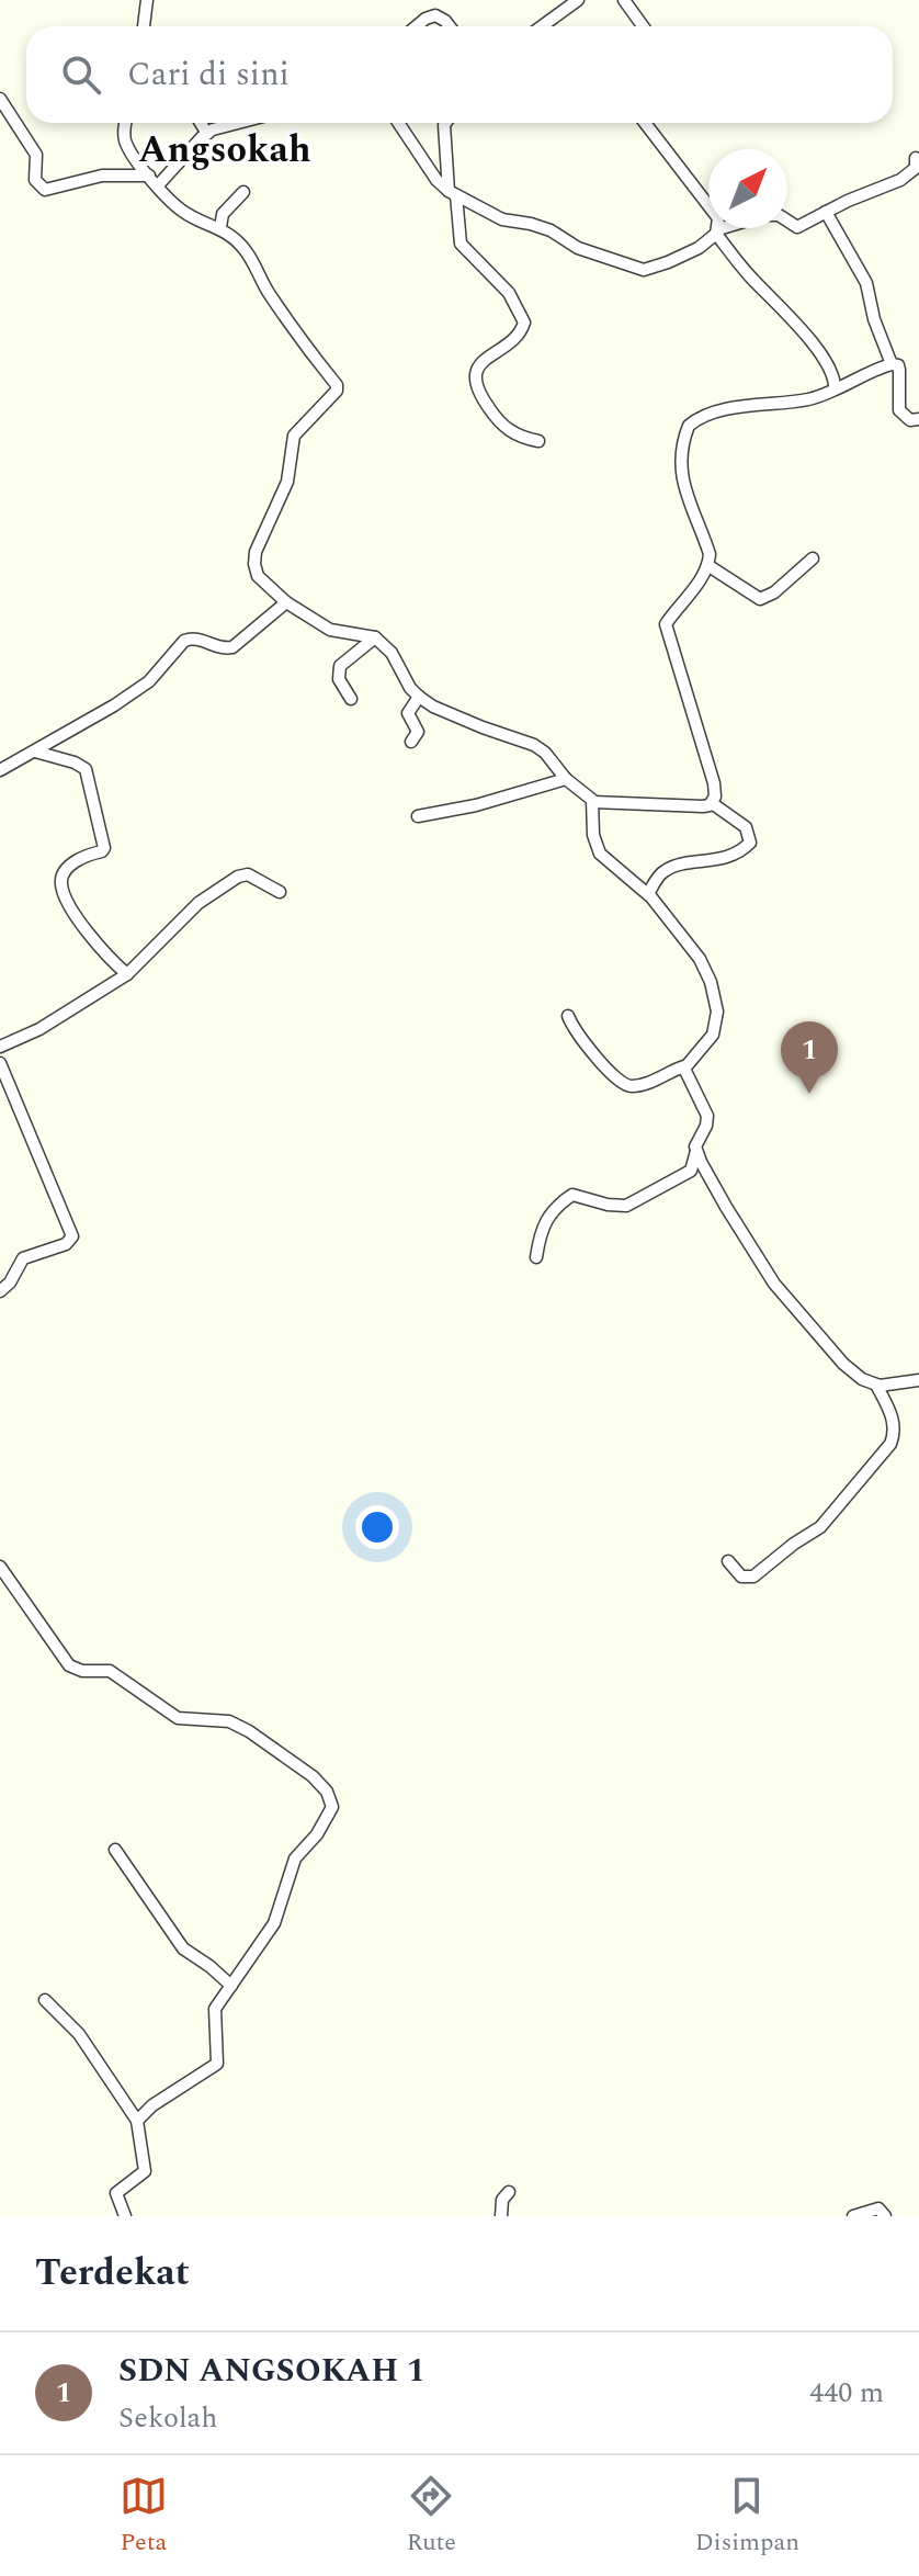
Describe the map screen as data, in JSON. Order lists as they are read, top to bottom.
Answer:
{
  "districts": ["Angsokah"],
  "north": "top right",
  "page": {
    "search": "Cari di sini",
    "pins": "1",
    "heading": "Terdekat",
    "list": [
      {
        "mark": "1",
        "name": "SDN ANGSOKAH 1",
        "note": "Sekolah",
        "value": "440 m"
      }
    ],
    "nav": ["Peta", "Rute", "Disimpan"]
  }
}
